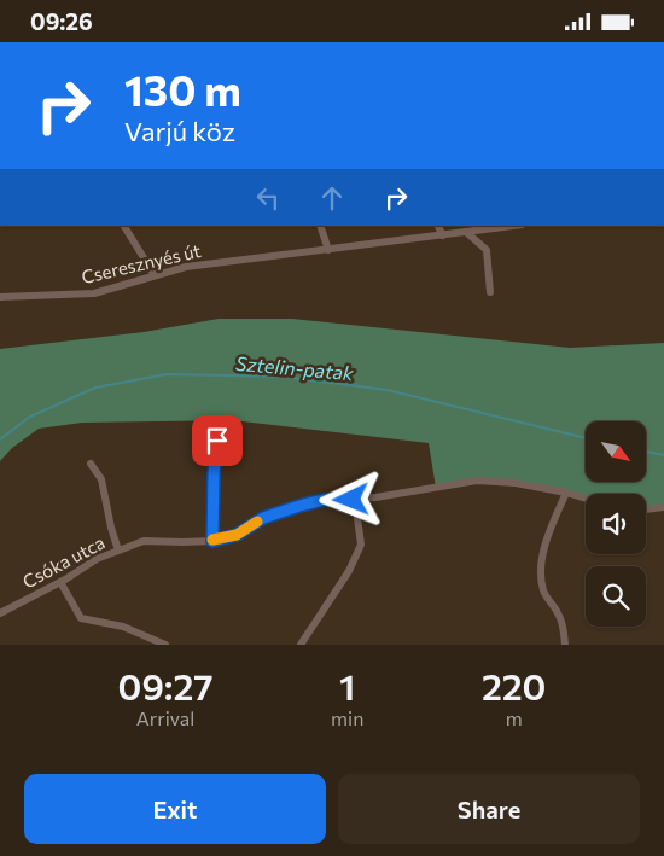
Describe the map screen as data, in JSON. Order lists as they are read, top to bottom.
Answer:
{
  "streets": {
    "street": ["Cseresznyés út", "Csóka utca"]
  },
  "water": ["Sztelin-patak"],
  "north": "bottom right",
  "page": {
    "status": "09:26",
    "turn": ["130 m", "Varjú köz"],
    "eta": [
      "09:27",
      "Arrival",
      "1",
      "min",
      "220",
      "m"
    ],
    "buttons": ["Exit", "Share"]
  }
}
